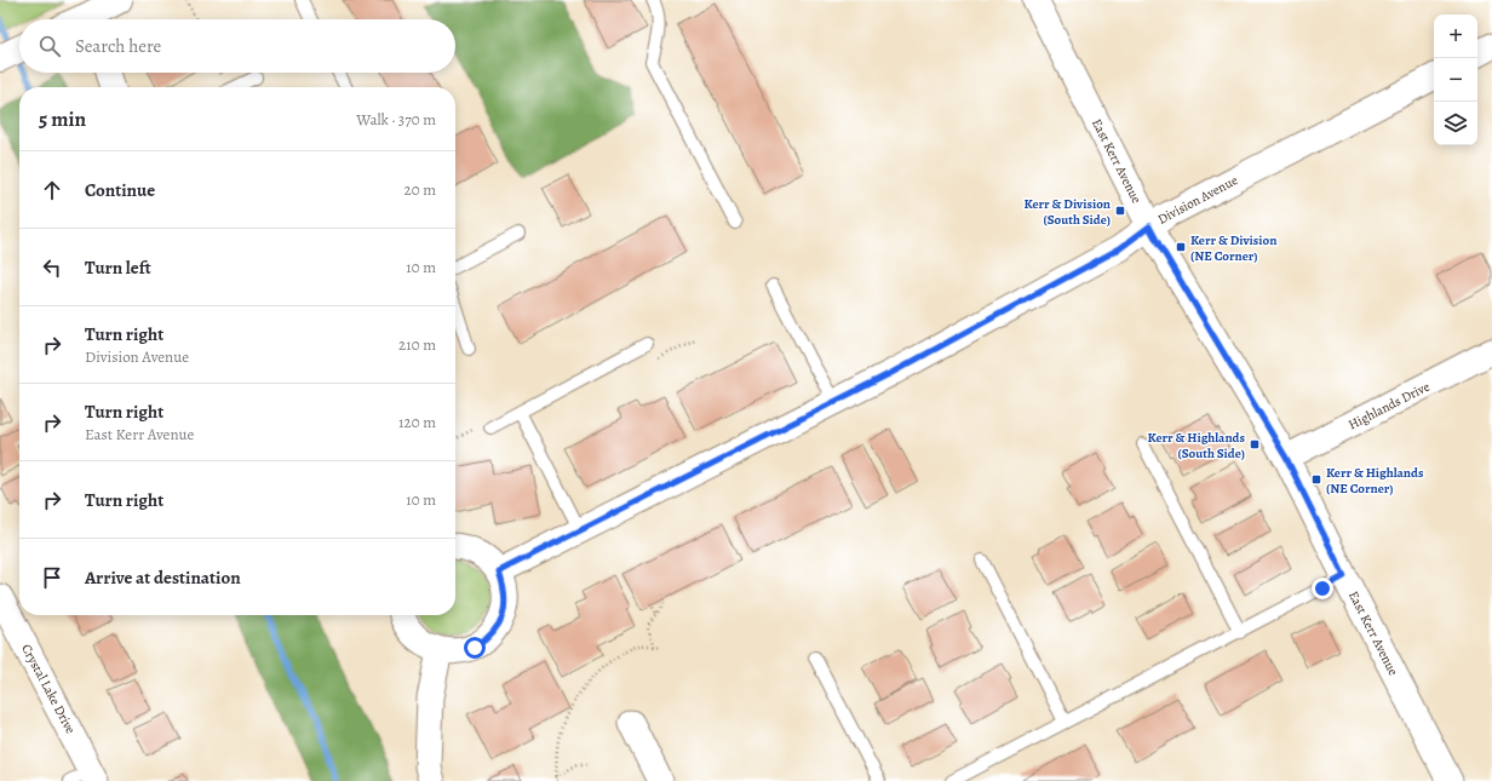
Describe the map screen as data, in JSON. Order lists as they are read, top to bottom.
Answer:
{
  "streets": {
    "street": [
      "East Kerr Avenue",
      "Division Avenue",
      "Highlands Drive",
      "Crystal Lake Drive"
    ]
  },
  "crossings": [
    ["East Kerr Avenue", "Division Avenue"],
    ["East Kerr Avenue", "Highlands Drive"]
  ],
  "places": {
    "transit": [
      "Kerr & Division (South Side)",
      "Kerr & Division (NE Corner)",
      "Kerr & Highlands (South Side)",
      "Kerr & Highlands (NE Corner)"
    ]
  },
  "page": {
    "map_buttons": ["+", "−"],
    "search": "Search here",
    "heading": ["5 min", "Walk · 370 m"],
    "list": [
      ["Continue", "20 m"],
      ["Turn left", "10 m"],
      ["Turn right", "Division Avenue", "210 m"],
      ["Turn right", "East Kerr Avenue", "120 m"],
      ["Turn right", "10 m"],
      "Arrive at destination"
    ]
  }
}
